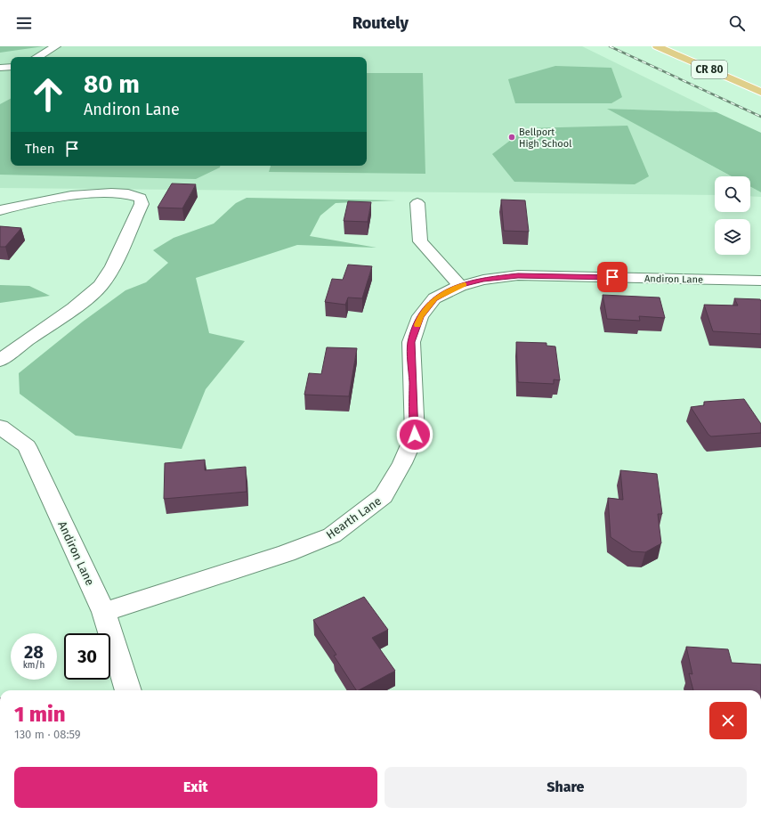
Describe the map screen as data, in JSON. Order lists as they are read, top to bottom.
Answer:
{
  "streets": {
    "main road": ["CR 80"],
    "street": ["Andiron Lane", "Hearth Lane"]
  },
  "crossings": [
    ["Andiron Lane", "Hearth Lane"]
  ],
  "places": ["Bellport High School"],
  "page": {
    "header": "Routely",
    "turn": ["80 m", "Andiron Lane"],
    "then": "Then",
    "speed": "28 km/h",
    "limit": "30",
    "heading": ["1 min", "130 m · 08:59"],
    "buttons": ["Exit", "Share"]
  }
}
